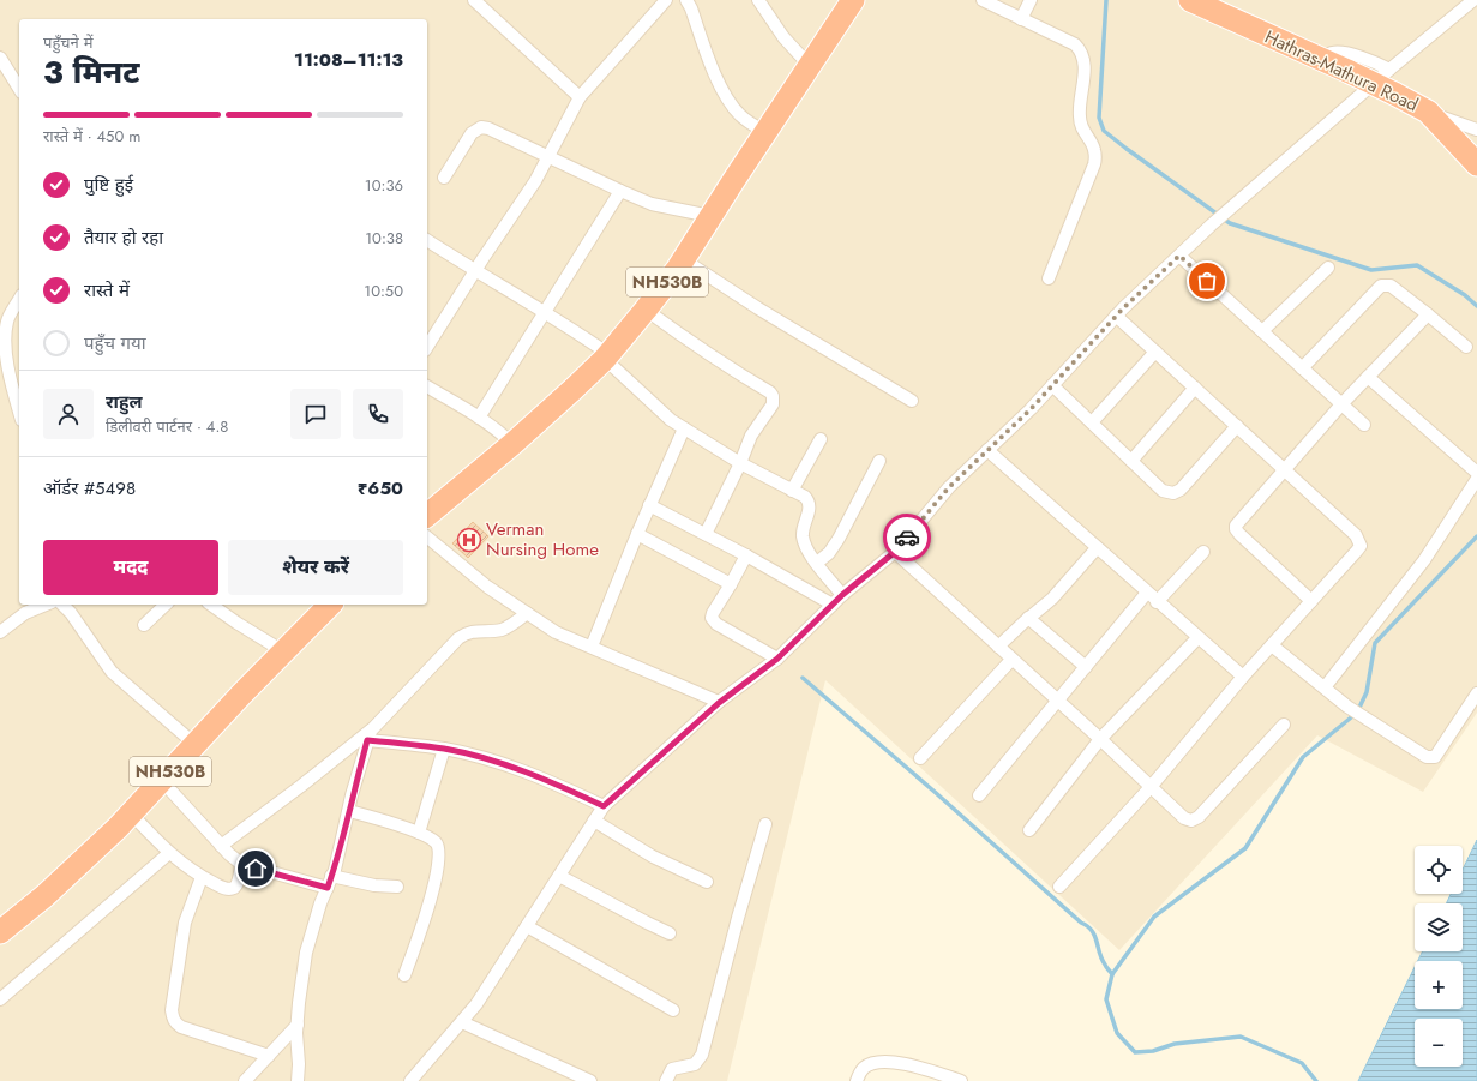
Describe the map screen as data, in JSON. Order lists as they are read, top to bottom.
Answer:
{
  "streets": {
    "highway": ["Hathras-Mathura Road", "NH530B"]
  },
  "places": {
    "hospital": ["Verman Nursing Home"]
  },
  "page": {
    "heading": ["3 मिनट", "पहुँचने में", "11:08–11:13"],
    "panel": [
      "राहुल",
      "डिलीवरी पार्टनर · 4.8",
      "ऑर्डर #5498",
      "₹650"
    ],
    "bar": "रास्ते में · 450 m",
    "list": [
      ["पुष्टि हुई", "10:36"],
      ["तैयार हो रहा", "10:38"],
      ["रास्ते में", "10:50"],
      "पहुँच गया"
    ],
    "buttons": ["मदद", "शेयर करें"],
    "map_buttons": ["+", "−"]
  }
}
